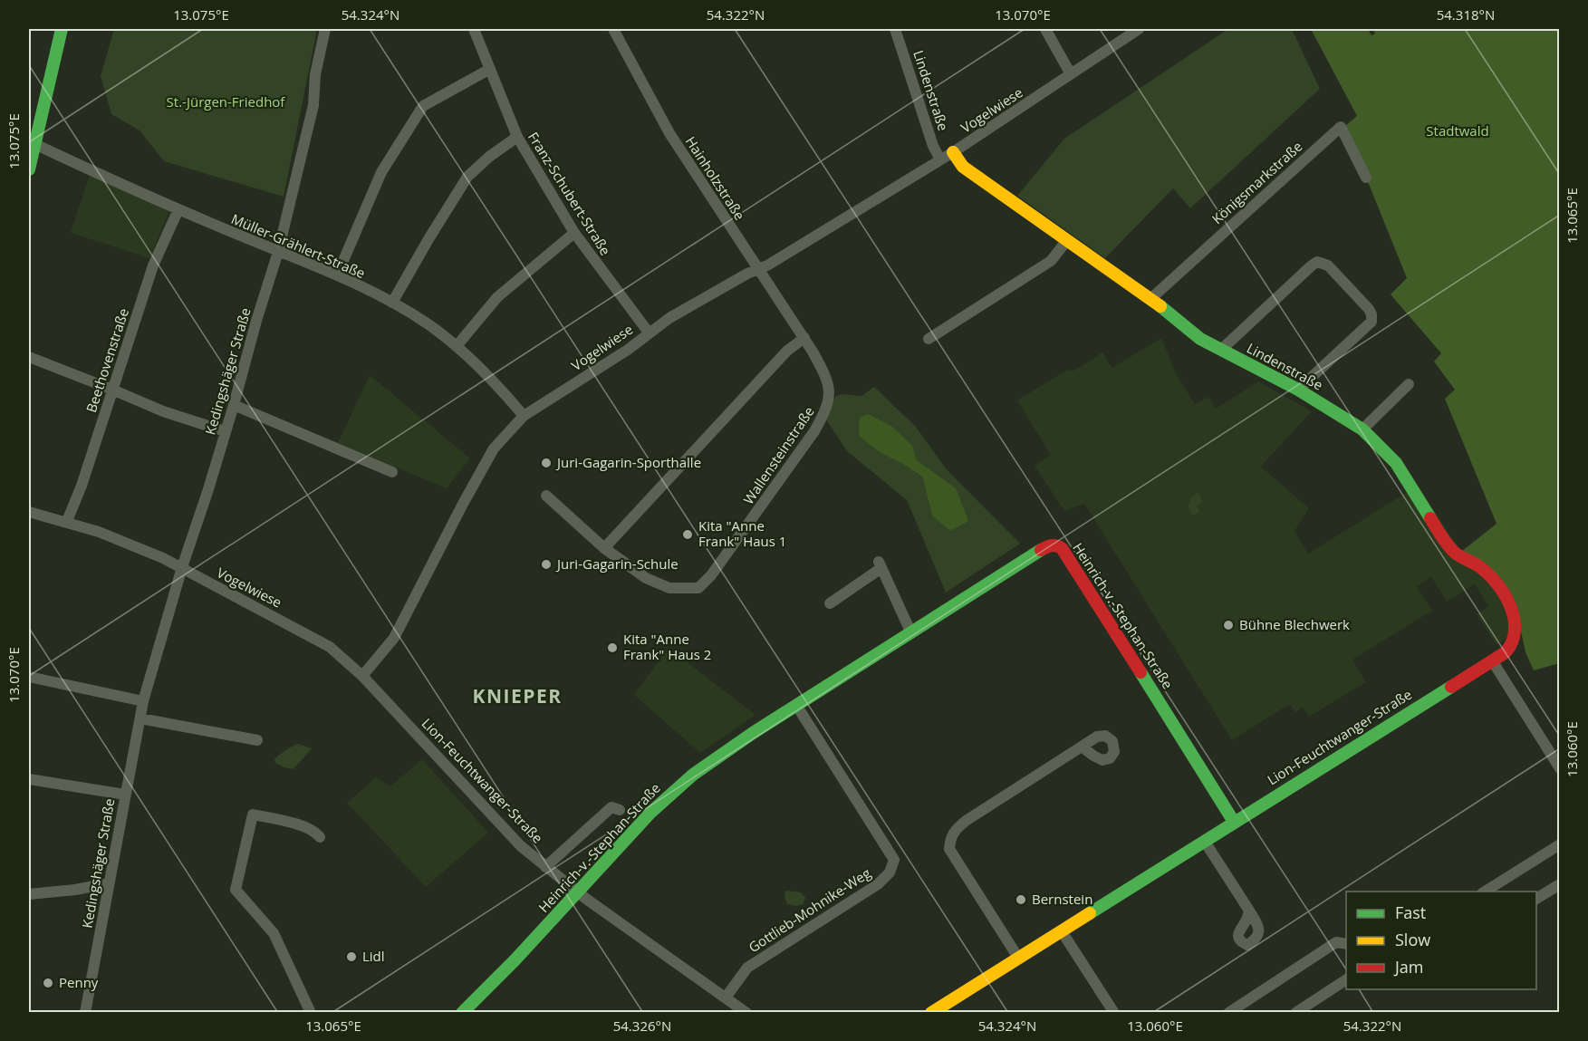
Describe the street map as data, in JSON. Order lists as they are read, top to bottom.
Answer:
{
  "streets": {
    "street": [
      "Lindenstraße",
      "Vogelwiese",
      "Hainholzstraße",
      "Königsmarkstraße",
      "Franz-Schubert-Straße",
      "Müller-Grählert-Straße",
      "Beethovenstraße",
      "Kedingshäger Straße",
      "Wallensteinstraße",
      "Heinrich-v.-Stephan-Straße",
      "Lion-Feuchtwanger-Straße",
      "Gottlieb-Mohnike-Weg"
    ]
  },
  "crossings": [
    ["Lindenstraße", "Vogelwiese"],
    ["Lindenstraße", "Königsmarkstraße"],
    ["Lindenstraße", "Lion-Feuchtwanger-Straße"],
    ["Vogelwiese", "Hainholzstraße"],
    ["Vogelwiese", "Franz-Schubert-Straße"],
    ["Vogelwiese", "Müller-Grählert-Straße"],
    ["Vogelwiese", "Beethovenstraße"],
    ["Vogelwiese", "Kedingshäger Straße"],
    ["Vogelwiese", "Lion-Feuchtwanger-Straße"],
    ["Hainholzstraße", "Wallensteinstraße"],
    ["Müller-Grählert-Straße", "Beethovenstraße"],
    ["Müller-Grählert-Straße", "Kedingshäger Straße"],
    ["Heinrich-v.-Stephan-Straße", "Lion-Feuchtwanger-Straße"],
    ["Heinrich-v.-Stephan-Straße", "Gottlieb-Mohnike-Weg"],
    ["Lion-Feuchtwanger-Straße", "Gottlieb-Mohnike-Weg"]
  ],
  "districts": ["KNIEPER"],
  "parks": ["St.-Jürgen-Friedhof", "Stadtwald"],
  "places": [
    "Juri-Gagarin-Sporthalle",
    "Kita \"Anne Frank\" Haus 1",
    "Juri-Gagarin-Schule",
    "Bühne Blechwerk",
    "Kita \"Anne Frank\" Haus 2",
    "Bernstein",
    "Lidl",
    "Penny"
  ],
  "legend": ["Fast", "Slow", "Jam"],
  "coordinates": [
    "13.075°E",
    "54.324°N",
    "54.322°N",
    "13.070°E",
    "54.318°N",
    "13.065°E",
    "13.060°E",
    "54.326°N"
  ]
}
